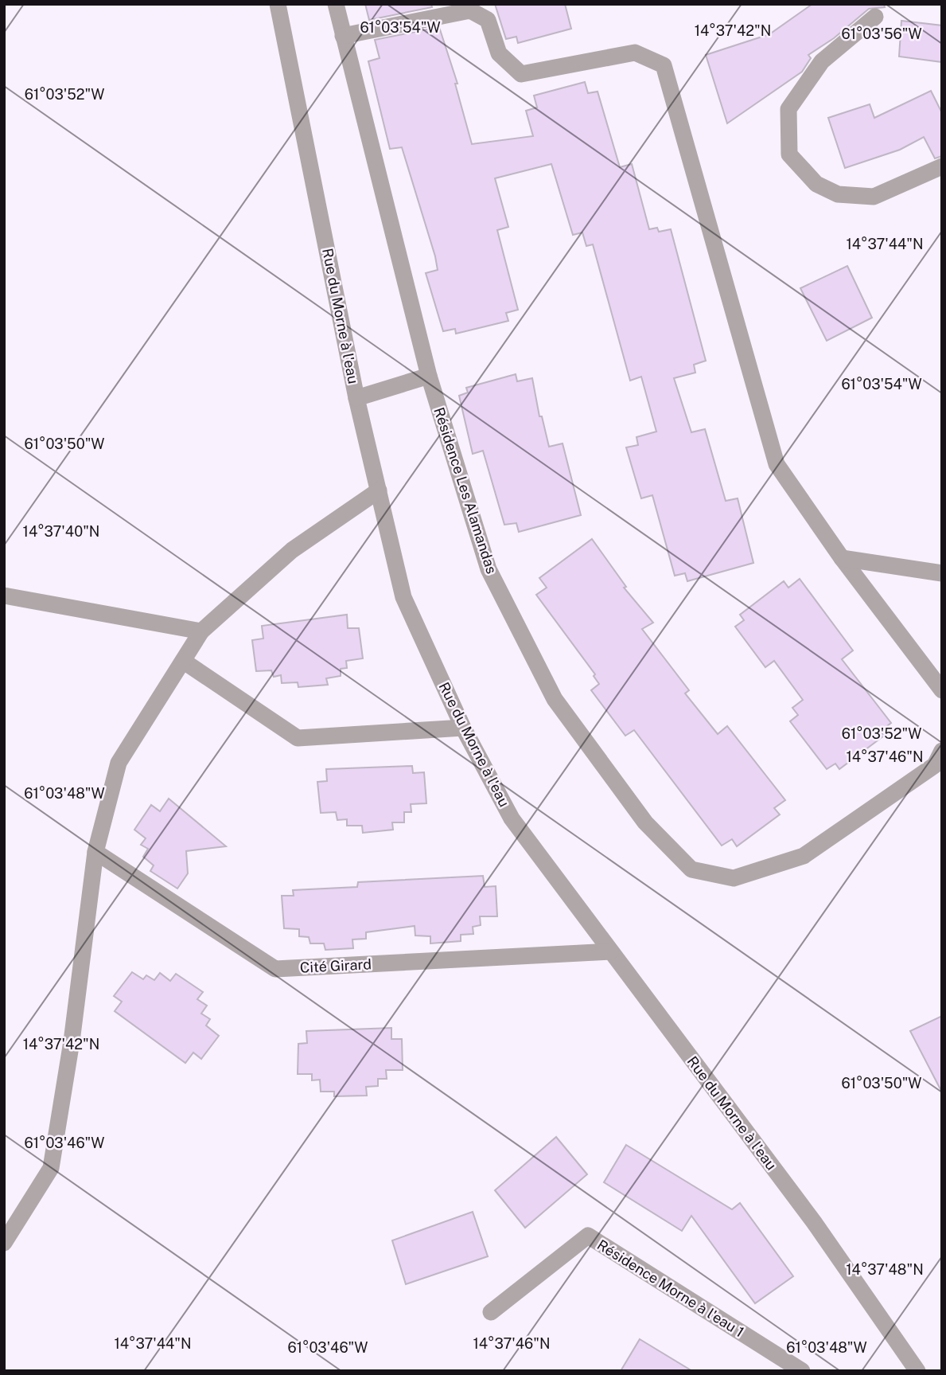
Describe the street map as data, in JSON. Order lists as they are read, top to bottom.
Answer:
{
  "streets": {
    "street": [
      "Rue du Morne à l'eau",
      "Résidence Les Alamandas",
      "Cité Girard",
      "Résidence Morne à l'eau 1"
    ]
  },
  "crossings": [
    ["Rue du Morne à l'eau", "Cité Girard"]
  ],
  "coordinates": [
    "61°03'54\"W",
    "14°37'42\"N",
    "61°03'56\"W",
    "61°03'52\"W",
    "14°37'44\"N",
    "61°03'50\"W",
    "14°37'40\"N",
    "14°37'46\"N",
    "61°03'48\"W",
    "61°03'46\"W",
    "14°37'48\"N"
  ]
}
